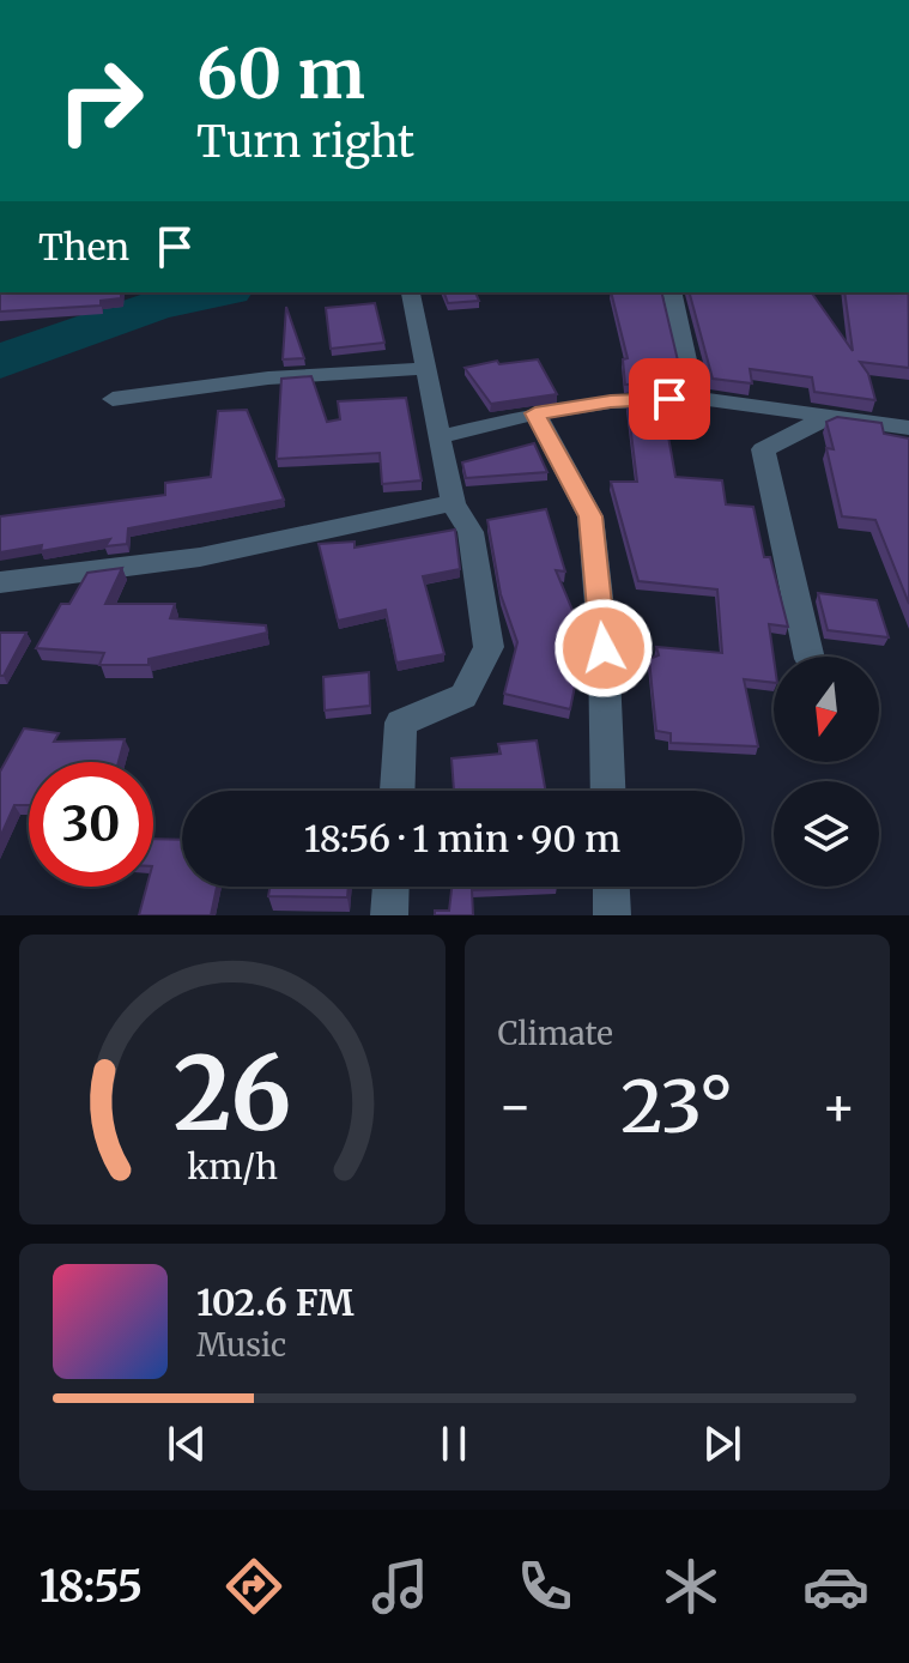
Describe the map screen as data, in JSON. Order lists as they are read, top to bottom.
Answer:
{
  "north": "bottom",
  "page": {
    "turn": ["60 m", "Turn right"],
    "then": "Then",
    "limit": "30",
    "trip": "18:56 · 1 min · 90 m",
    "tile": "Climate",
    "heat": ["−", "23°", "+"],
    "song": ["102.6 FM", "Music"],
    "tabs": "18:55",
    "gauge": ["26", "km/h"]
  }
}
